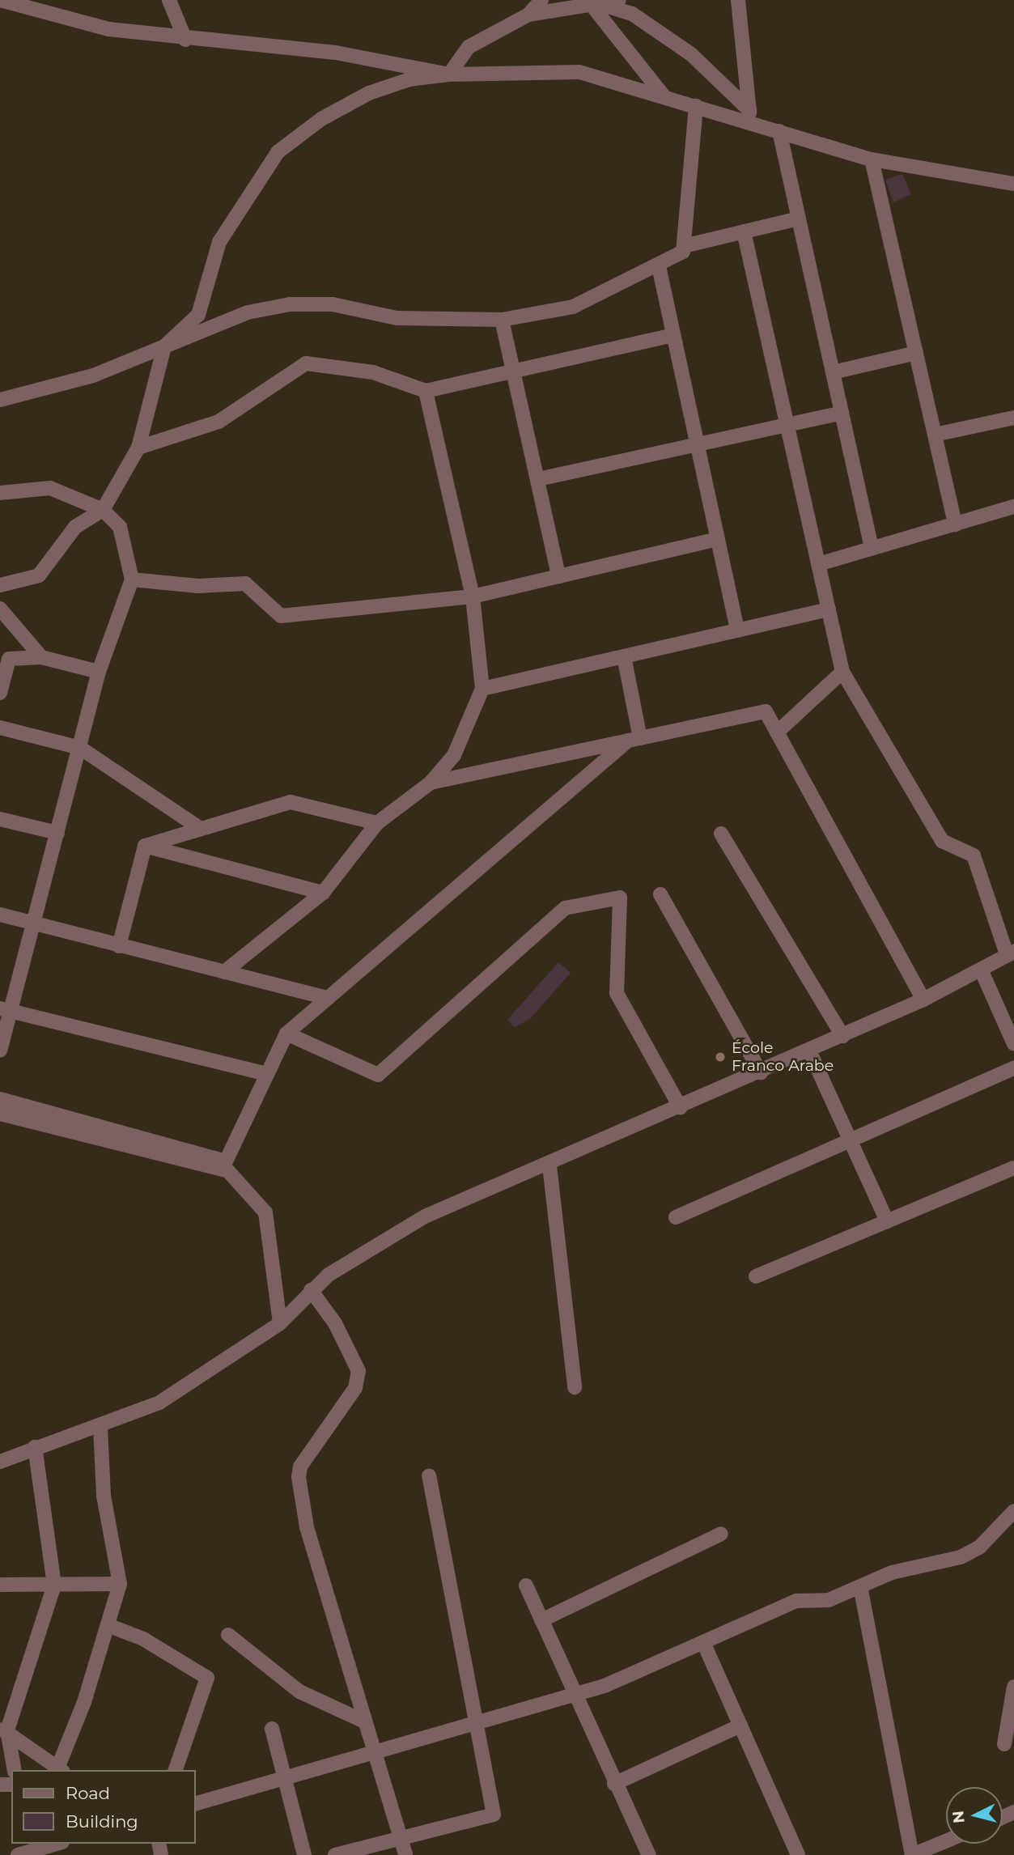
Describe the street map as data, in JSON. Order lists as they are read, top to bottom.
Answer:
{
  "places": ["École Franco Arabe"],
  "legend": ["Road", "Building"],
  "north": "left"
}
